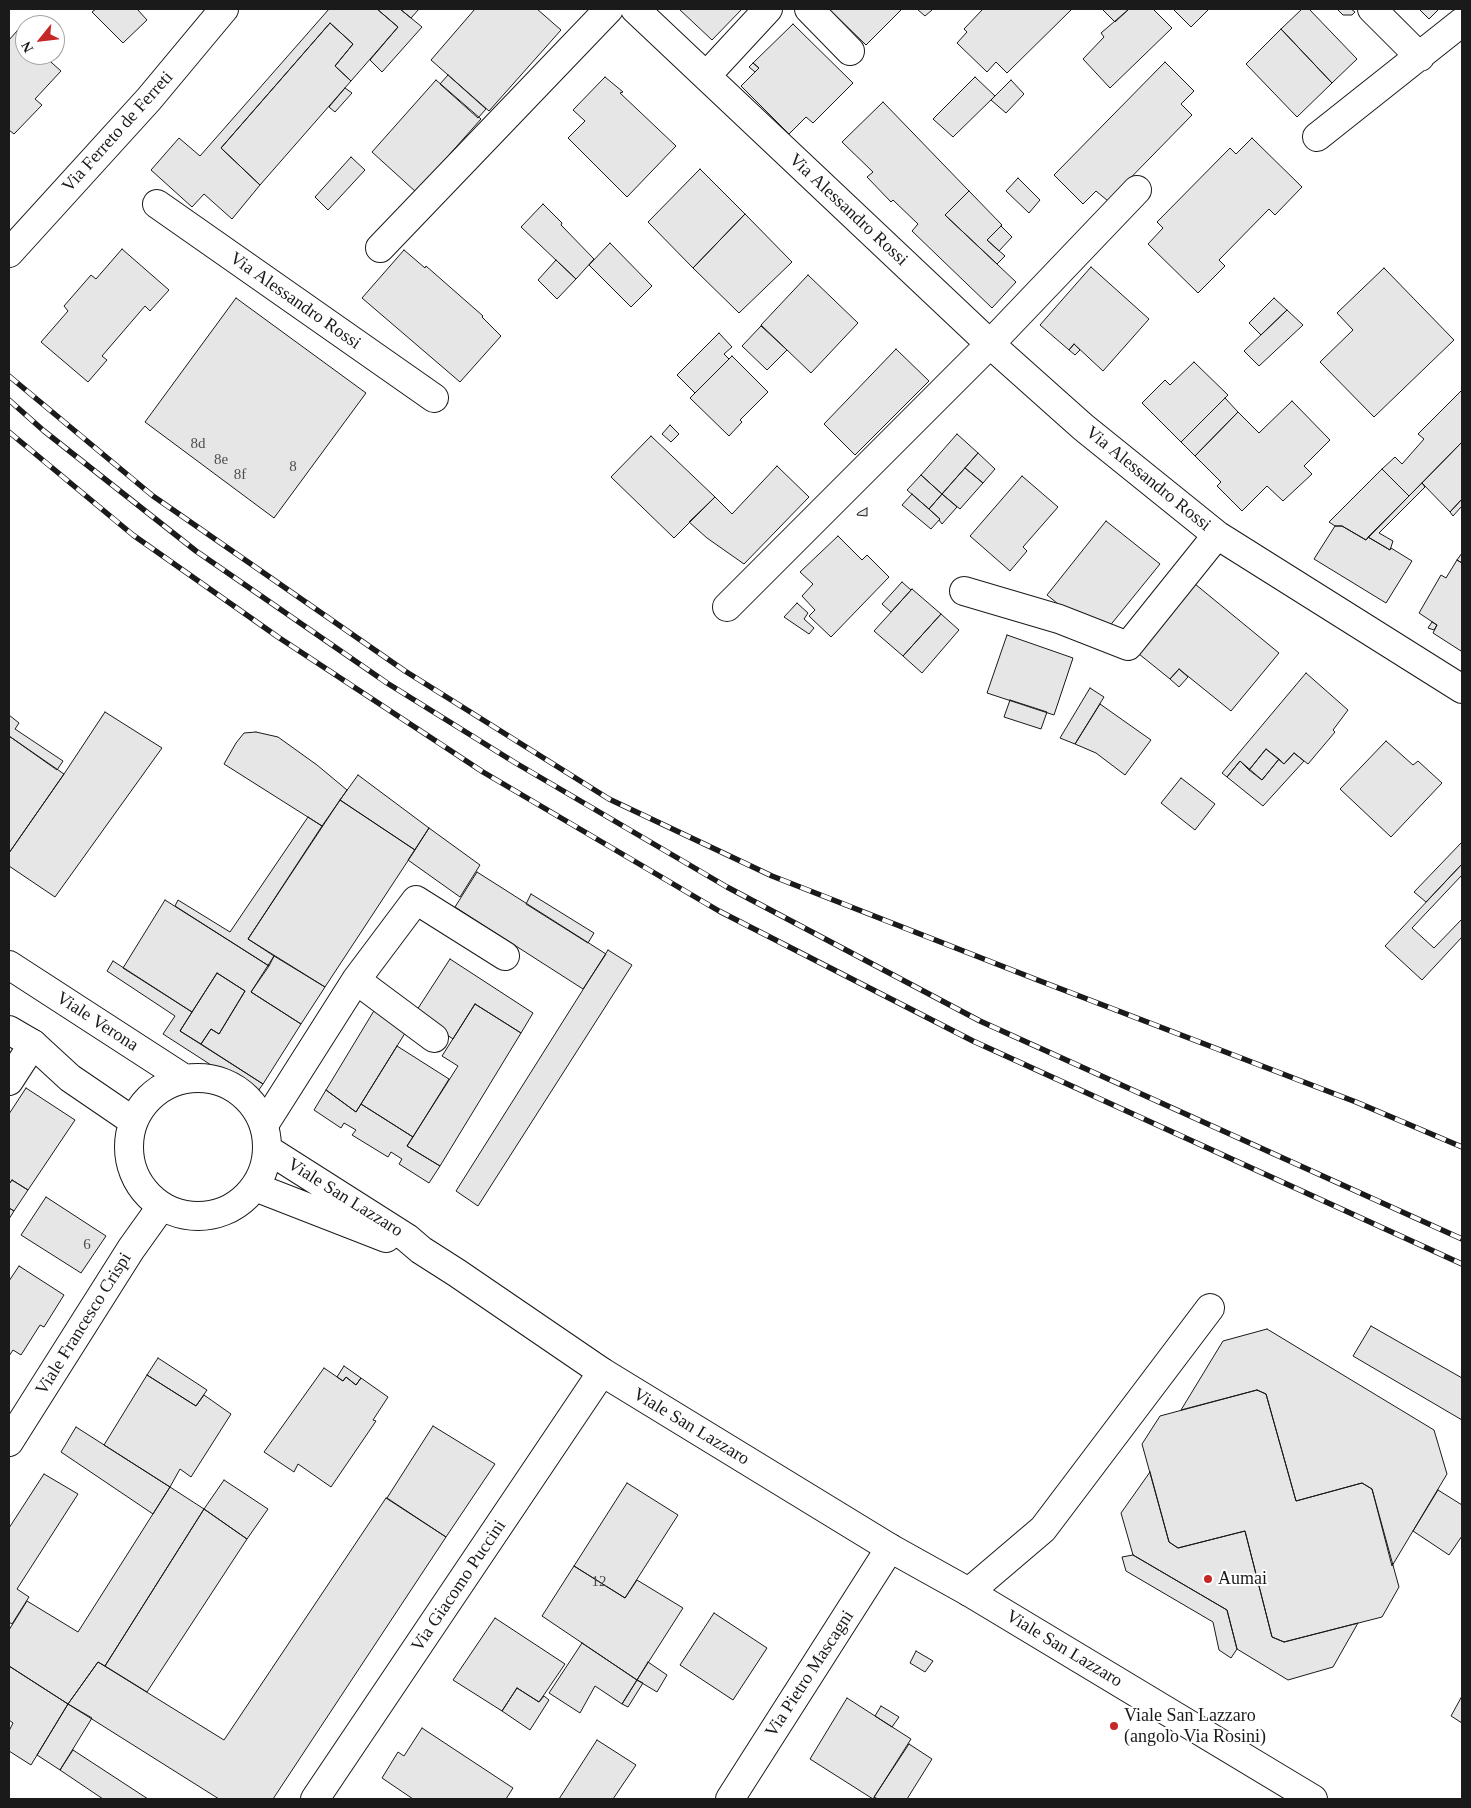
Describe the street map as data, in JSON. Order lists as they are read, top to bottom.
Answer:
{
  "streets": {
    "street": [
      "Via Ferreto de Ferreti",
      "Via Alessandro Rossi",
      "Viale Verona",
      "Viale San Lazzaro",
      "Viale Francesco Crispi",
      "Via Giacomo Puccini",
      "Via Pietro Mascagni"
    ]
  },
  "crossings": [
    ["Viale Verona", "Viale San Lazzaro"],
    ["Viale Verona", "Viale Francesco Crispi"],
    ["Viale San Lazzaro", "Viale Francesco Crispi"],
    ["Viale San Lazzaro", "Via Giacomo Puccini"],
    ["Viale San Lazzaro", "Via Pietro Mascagni"]
  ],
  "places": ["Aumai", "Viale San Lazzaro (angolo Via Rosini)"],
  "house_numbers": [
    "8d",
    "8e",
    "8",
    "8f",
    "6",
    "12"
  ],
  "north": "bottom left"
}
